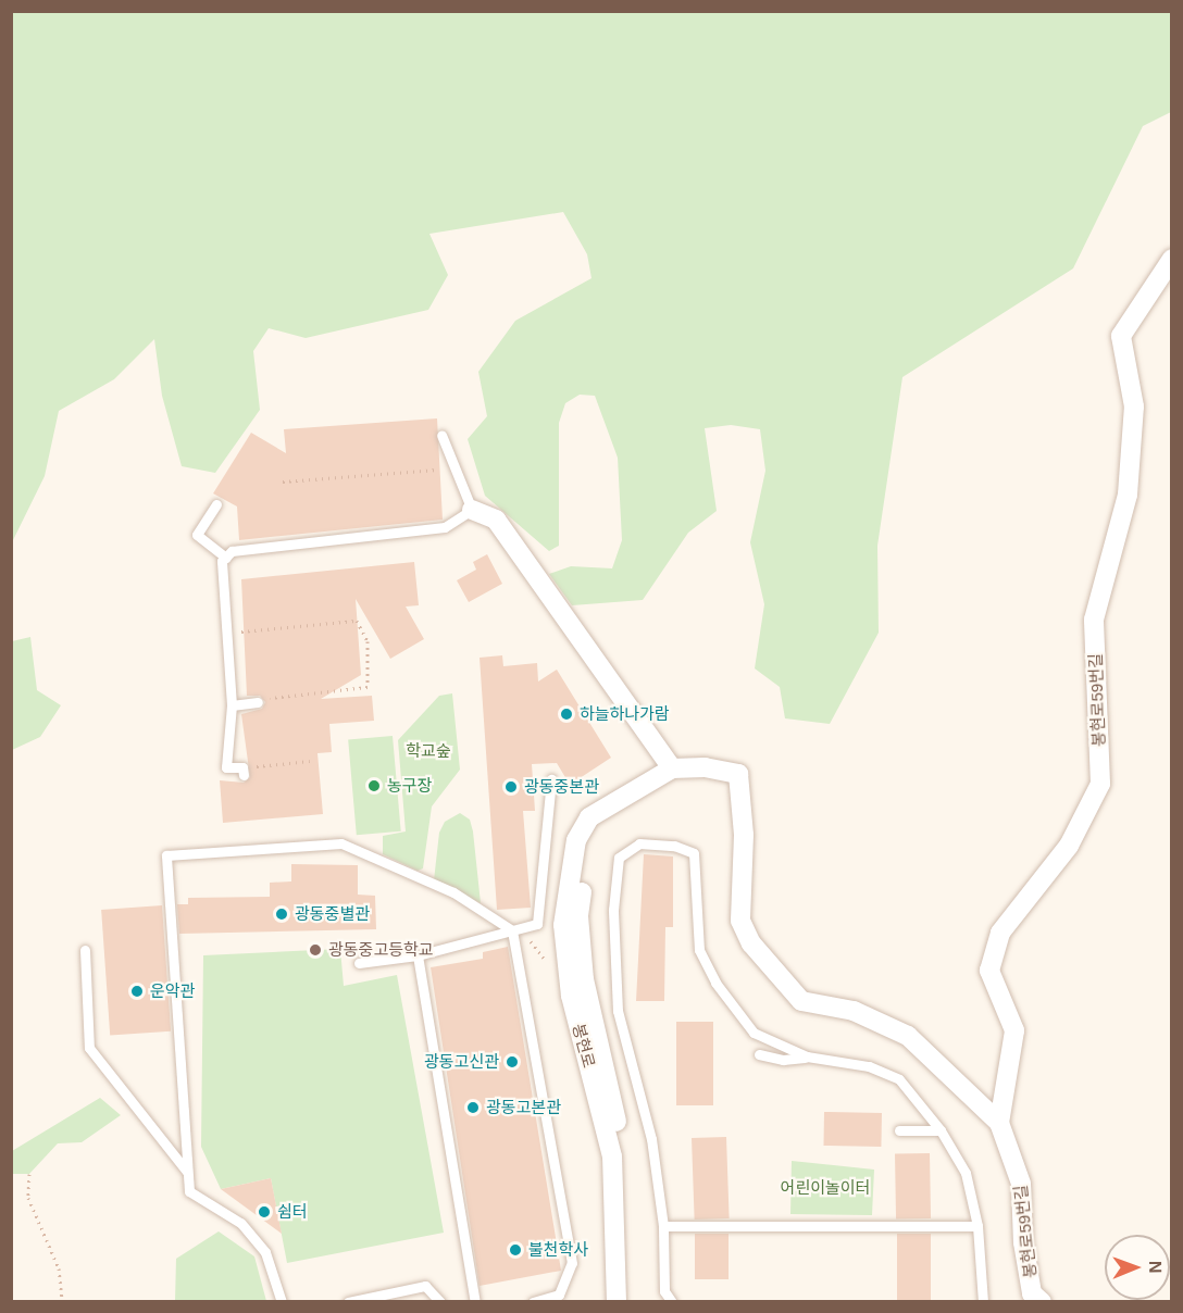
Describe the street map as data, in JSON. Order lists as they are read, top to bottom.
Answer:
{
  "streets": {
    "street": ["봉현로59번길", "봉현로"]
  },
  "crossings": [
    ["봉현로59번길", "봉현로"]
  ],
  "parks": ["학교숲", "어린이놀이터"],
  "places": [
    "하늘하나가람",
    "농구장",
    "광동중본관",
    "광동중별관",
    "광동중고등학교",
    "운악관",
    "광동고신관",
    "광동고본관",
    "쉼터",
    "불천학사"
  ],
  "north": "right"
}
